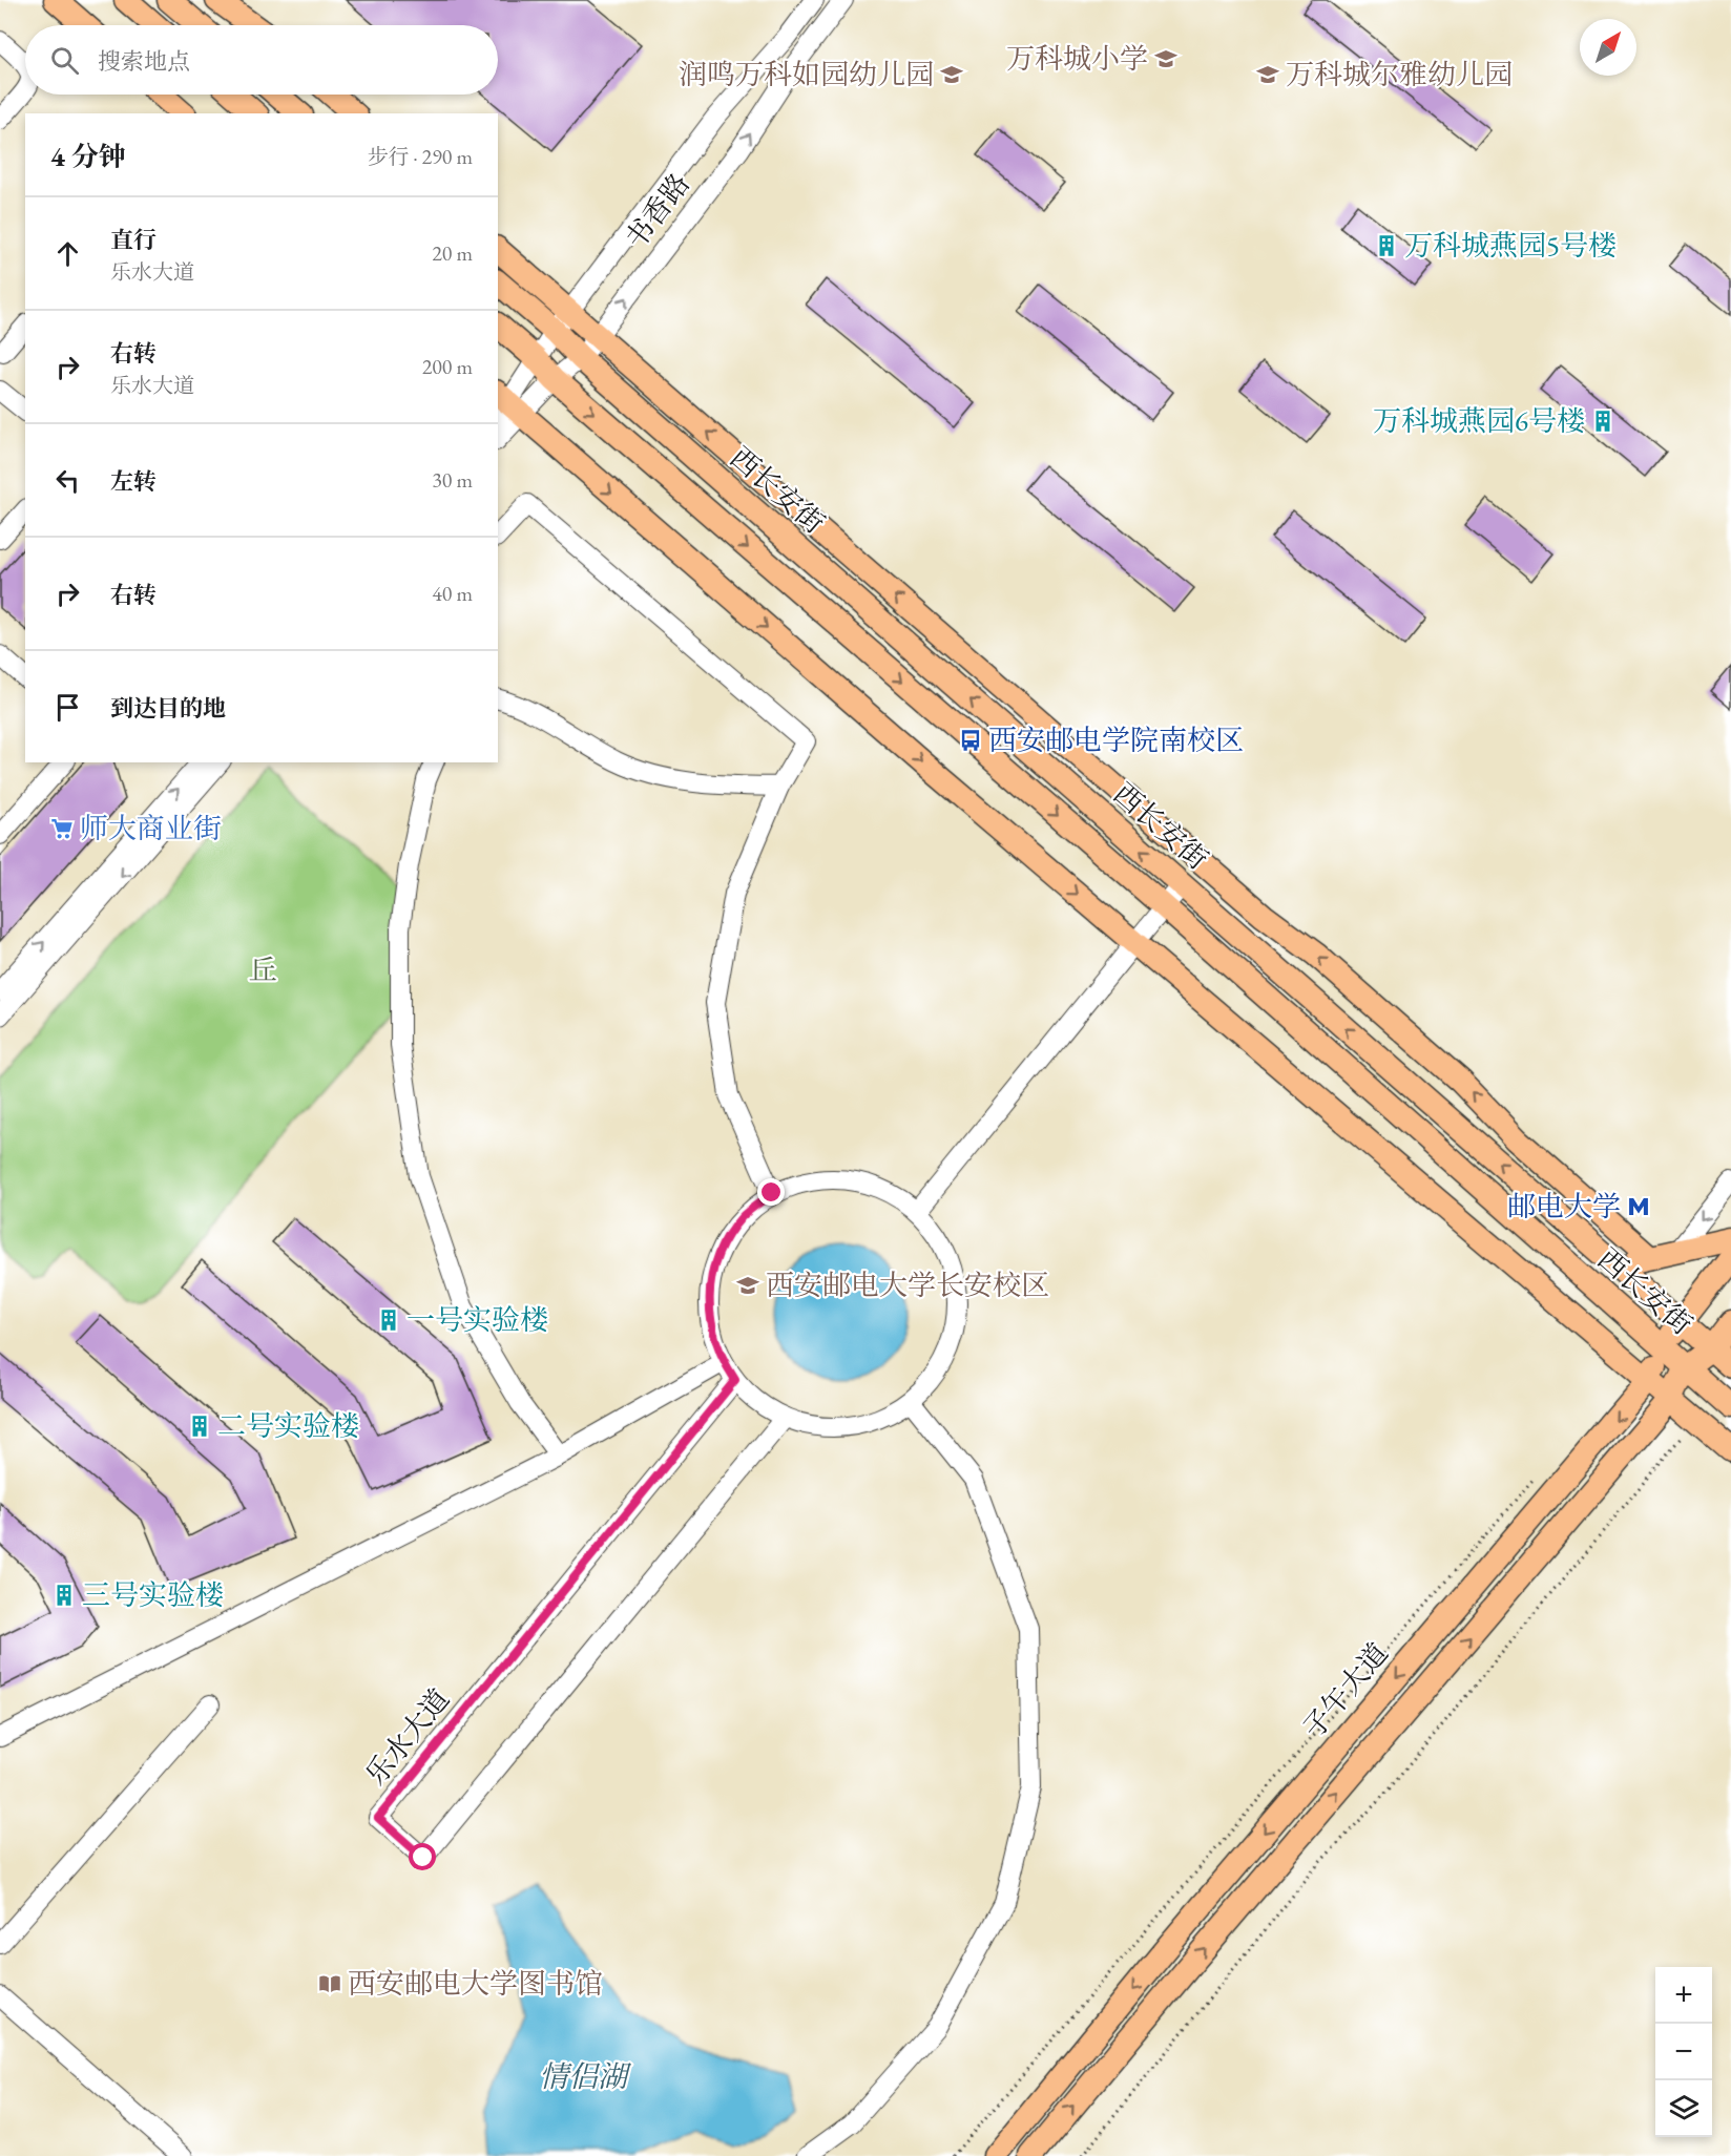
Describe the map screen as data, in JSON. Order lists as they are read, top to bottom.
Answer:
{
  "streets": {
    "main road": ["西长安街", "子午大道"],
    "street": ["书香路", "乐水大道"]
  },
  "crossings": [
    ["书香路", "西长安街"],
    ["西长安街", "子午大道"]
  ],
  "water": ["情侣湖"],
  "parks": ["丘"],
  "places": {
    "school or university": [
      "万科城小学",
      "润鸣万科如园幼儿园",
      "万科城尔雅幼儿园",
      "西安邮电大学长安校区"
    ],
    "building": [
      "万科城燕园5号楼",
      "万科城燕园6号楼",
      "一号实验楼",
      "二号实验楼",
      "三号实验楼"
    ],
    "bus stop": ["西安邮电学院南校区"],
    "supermarket": ["师大商业街"],
    "metro station": ["邮电大学"],
    "library": ["西安邮电大学图书馆"]
  },
  "north": "top right",
  "page": {
    "search": "搜索地点",
    "heading": ["4 分钟", "步行 · 290 m"],
    "list": [
      ["直行", "乐水大道", "20 m"],
      ["右转", "乐水大道", "200 m"],
      ["左转", "30 m"],
      ["右转", "40 m"],
      "到达目的地"
    ],
    "map_buttons": ["+", "−"]
  }
}
